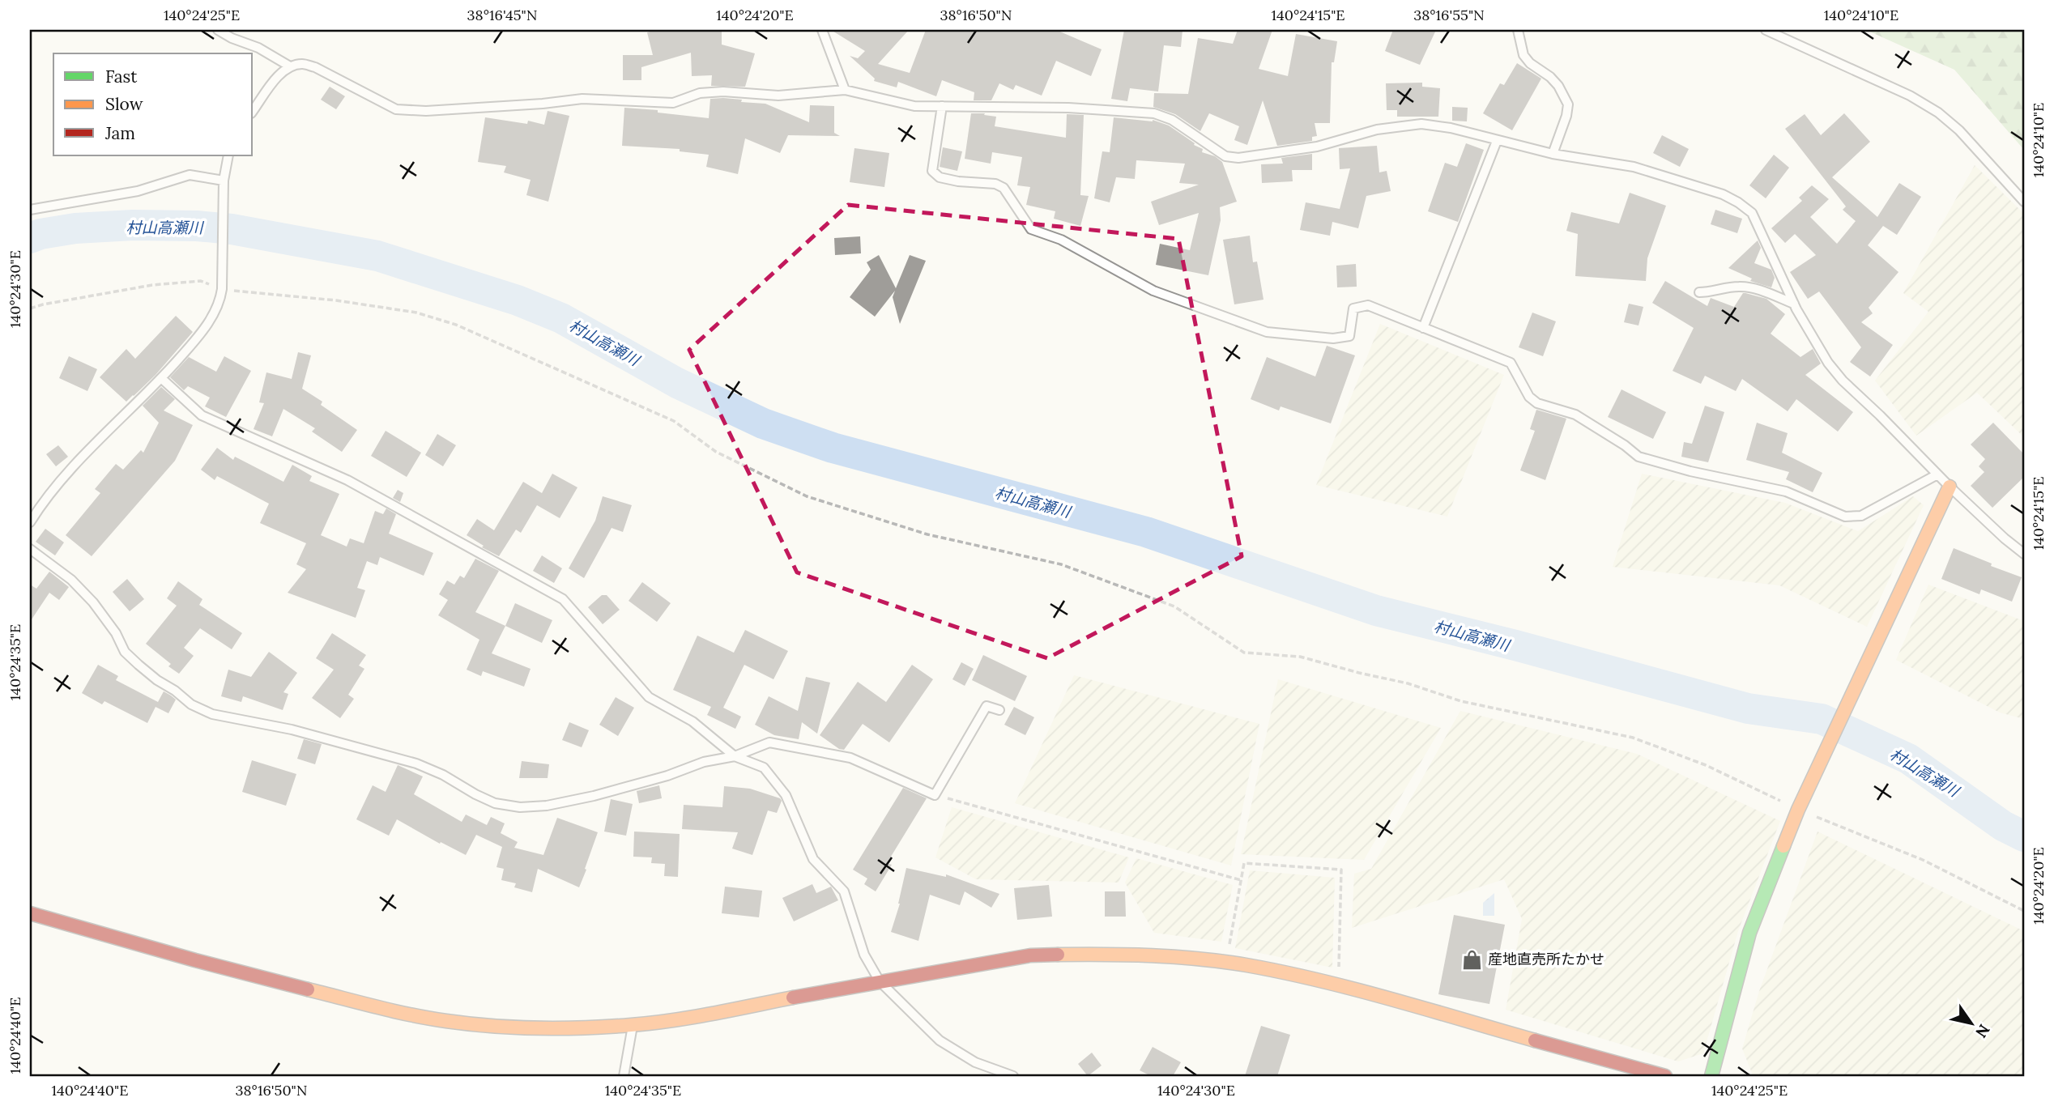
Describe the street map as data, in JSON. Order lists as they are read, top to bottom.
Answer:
{
  "water": ["村山高瀬川"],
  "places": {
    "shop": ["産地直売所たかせ"]
  },
  "legend": ["Fast", "Slow", "Jam"],
  "north": "bottom right",
  "coordinates": [
    "140°24'25\"E",
    "38°16'45\"N",
    "140°24'20\"E",
    "38°16'50\"N",
    "140°24'15\"E",
    "38°16'55\"N",
    "140°24'10\"E",
    "140°24'30\"E",
    "140°24'35\"E",
    "140°24'40\"E"
  ]
}
